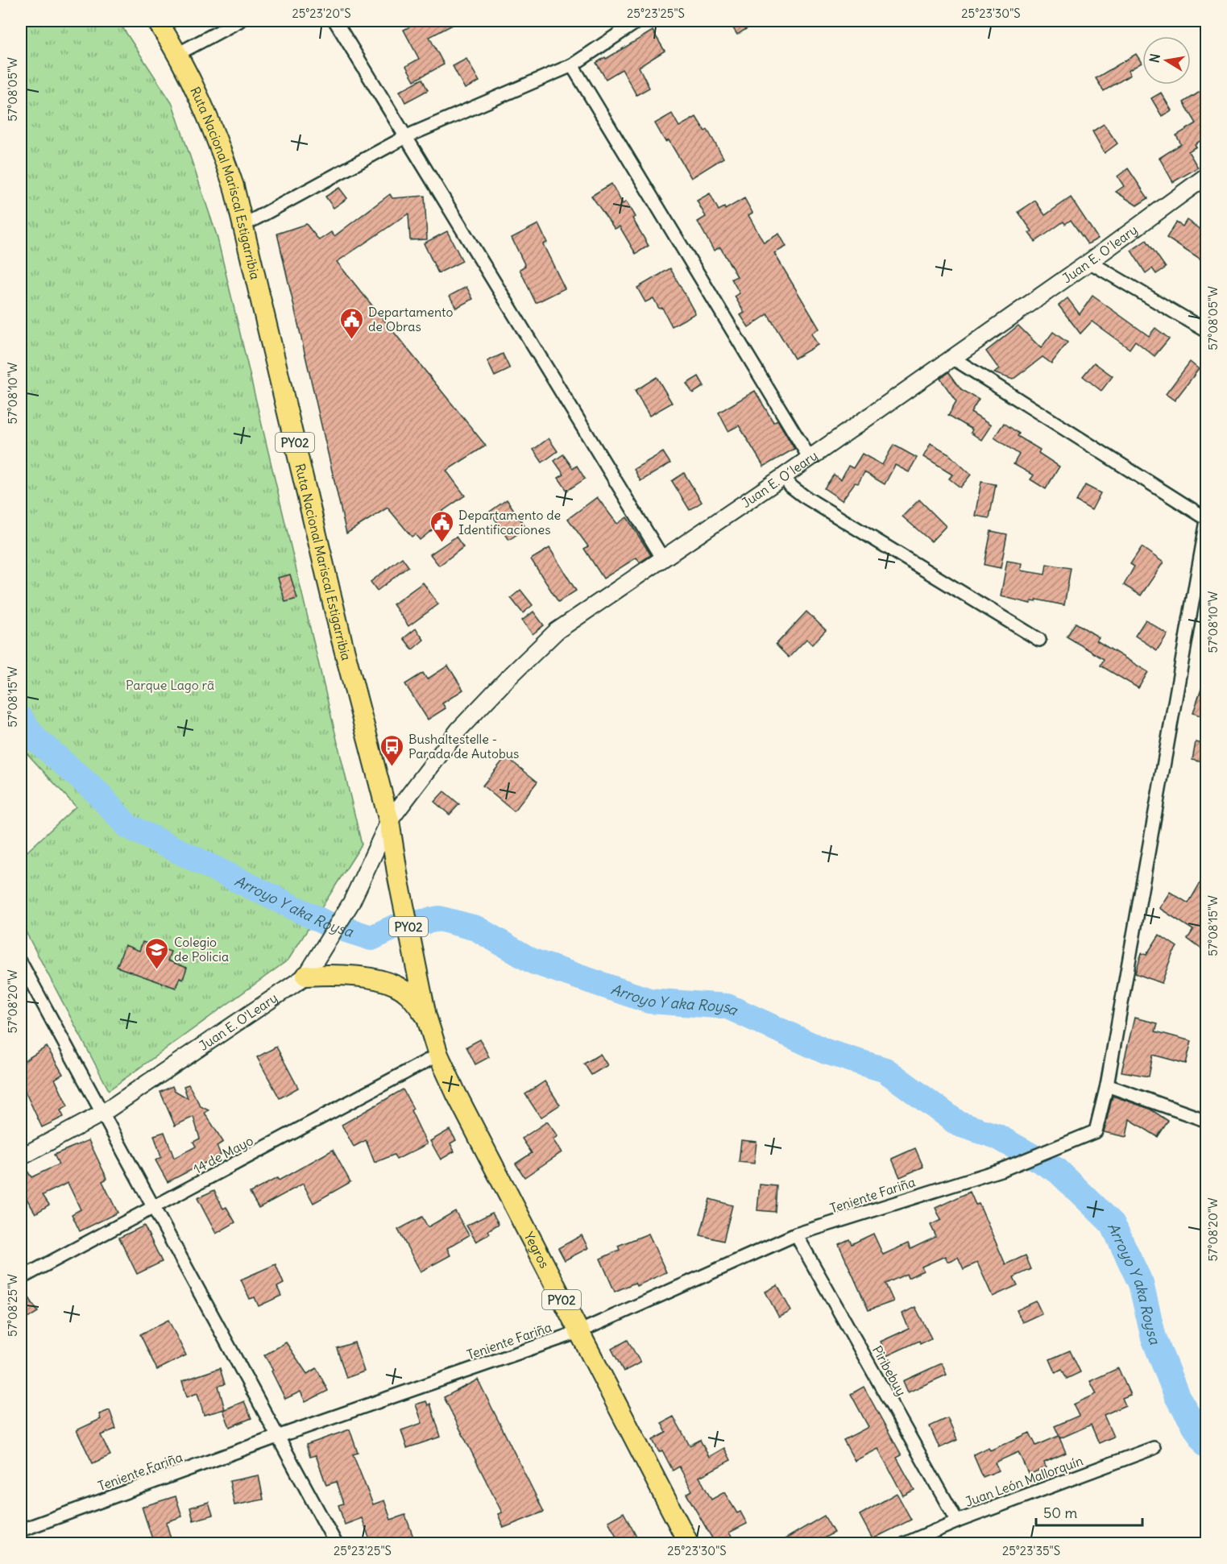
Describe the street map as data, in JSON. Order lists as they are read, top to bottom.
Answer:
{
  "streets": {
    "main road": ["Ruta Nacional Mariscal Estigarribia", "PY02", "Yegros"],
    "street": [
      "Juan E. O´leary",
      "Juan E. O'Leary",
      "14 de Mayo",
      "Teniente Fariña",
      "Piribebuy",
      "Juan León Mallorquín"
    ]
  },
  "crossings": [
    ["Ruta Nacional Mariscal Estigarribia", "Juan E. O´leary"],
    ["Ruta Nacional Mariscal Estigarribia", "Juan E. O'Leary"],
    ["Ruta Nacional Mariscal Estigarribia", "Yegros"],
    ["Juan E. O´leary", "Juan E. O'Leary"],
    ["14 de Mayo", "Yegros"],
    ["Teniente Fariña", "Yegros"],
    ["Teniente Fariña", "Piribebuy"],
    ["Piribebuy", "Juan León Mallorquín"]
  ],
  "water": ["Arroyo Y aka Roysa"],
  "parks": ["Parque Lago rã"],
  "places": {
    "public building": ["Departamento de Obras", "Departamento de Identificaciones"],
    "bus stop": ["Bushaltestelle - Parada de Autobus"],
    "school or university": ["Colegio de Policia"]
  },
  "scale_bar": "50 m",
  "north": "left",
  "coordinates": [
    "25°23'20\"S",
    "25°23'25\"S",
    "25°23'30\"S",
    "57°08'05\"W",
    "57°08'10\"W",
    "57°08'15\"W",
    "57°08'20\"W",
    "57°08'25\"W",
    "25°23'35\"S"
  ]
}
